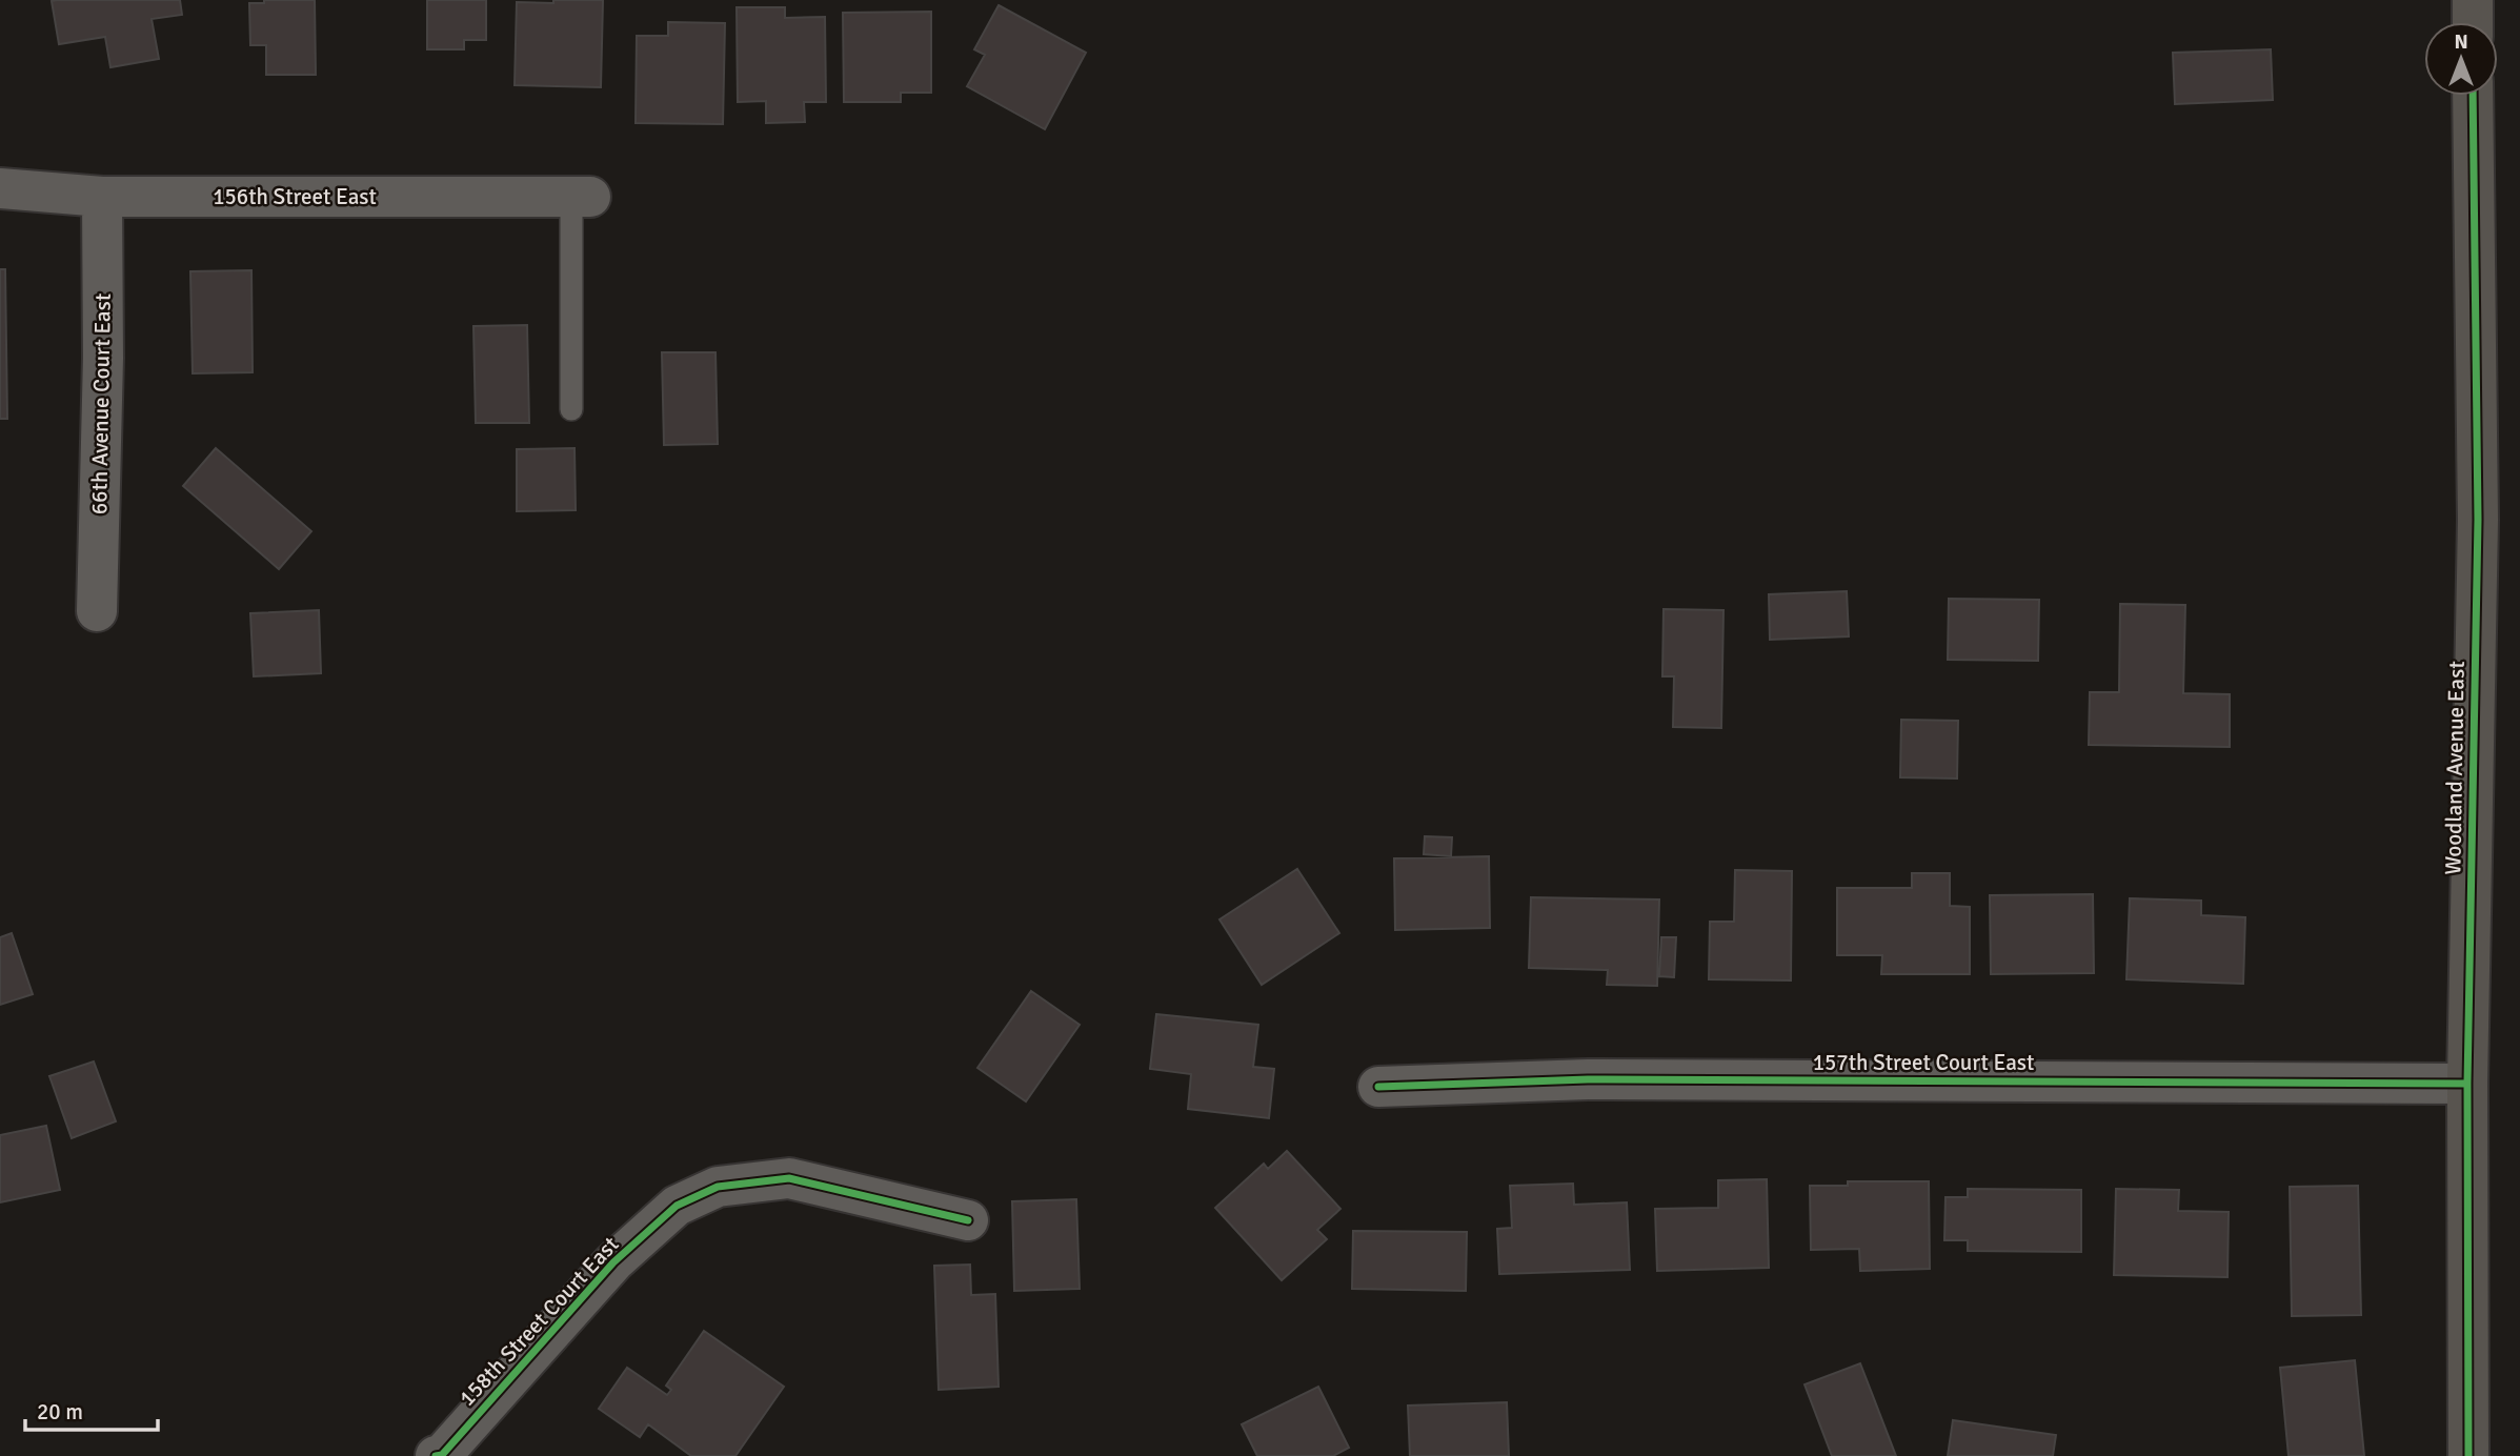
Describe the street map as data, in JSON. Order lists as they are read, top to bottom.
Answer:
{
  "streets": {
    "street": [
      "156th Street East",
      "66th Avenue Court East",
      "Woodland Avenue East",
      "157th Street Court East",
      "158th Street Court East"
    ]
  },
  "crossings": [
    ["156th Street East", "66th Avenue Court East"],
    ["Woodland Avenue East", "157th Street Court East"]
  ],
  "scale_bar": "20 m",
  "north": "top"
}
